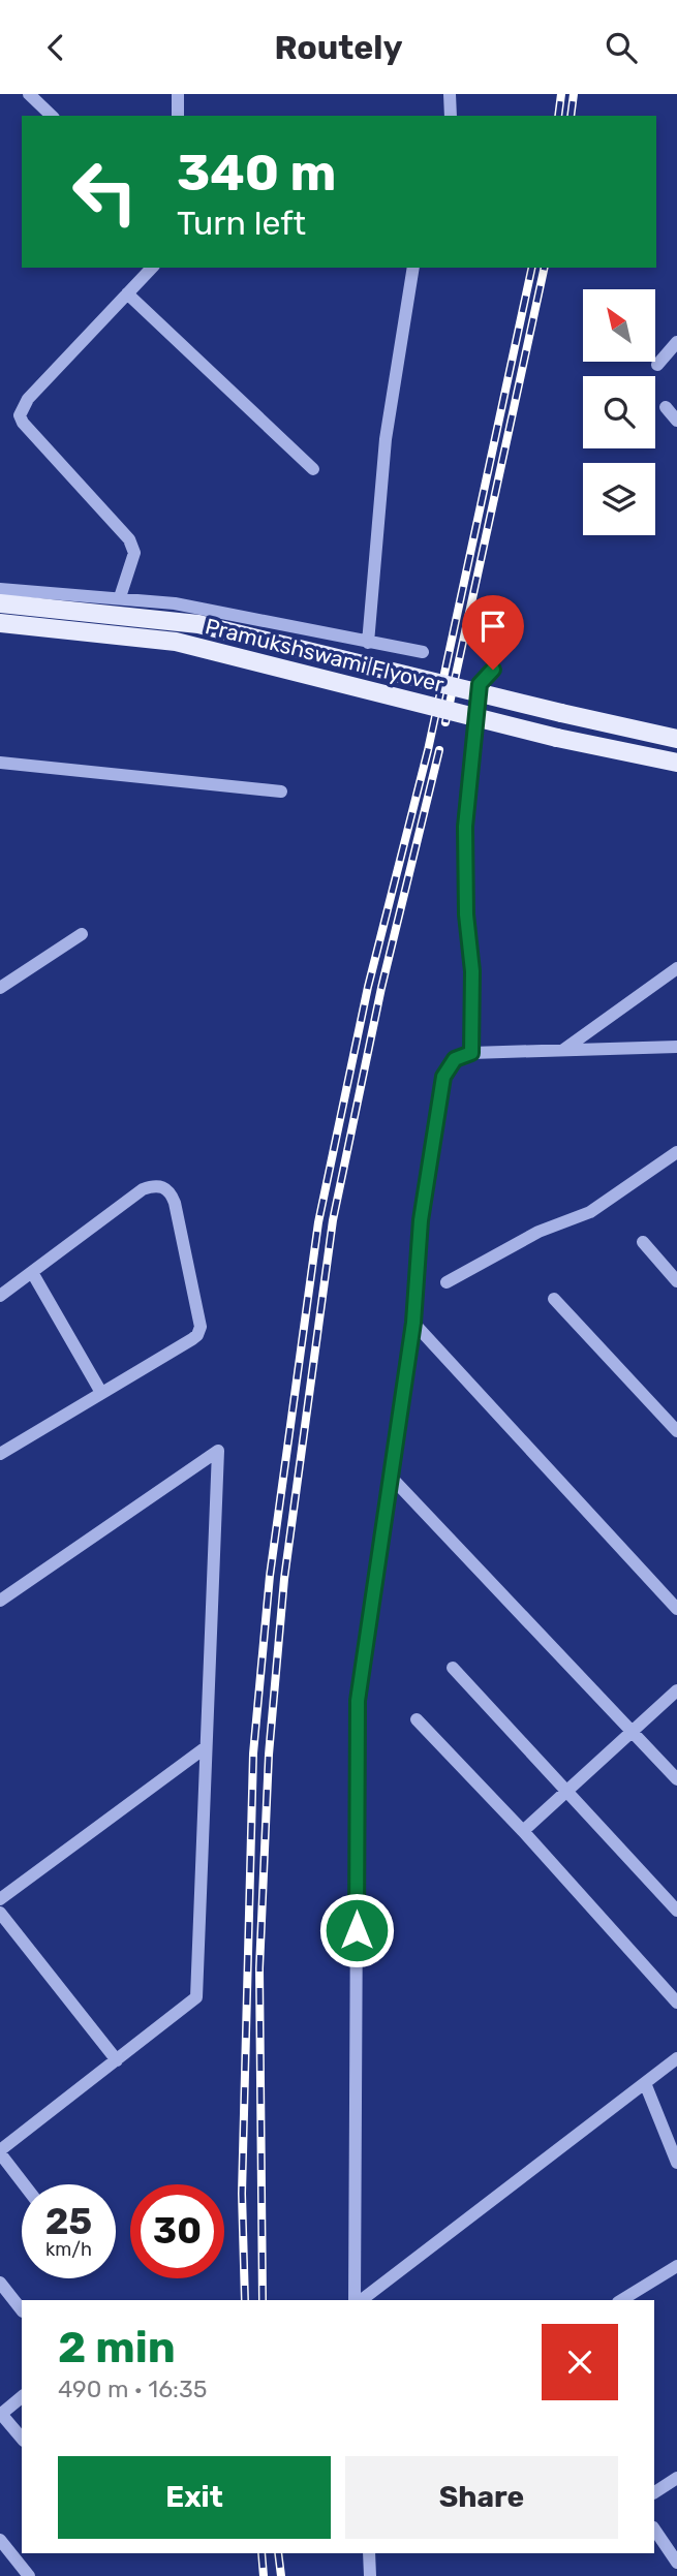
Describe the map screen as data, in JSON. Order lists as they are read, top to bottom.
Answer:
{
  "streets": {
    "main road": ["Pramukshswami Flyover"]
  },
  "north": "top left",
  "page": {
    "header": "Routely",
    "turn": ["340 m", "Turn left"],
    "speed": "25 km/h",
    "limit": "30",
    "heading": ["2 min", "490 m · 16:35"],
    "buttons": ["Exit", "Share"]
  }
}
